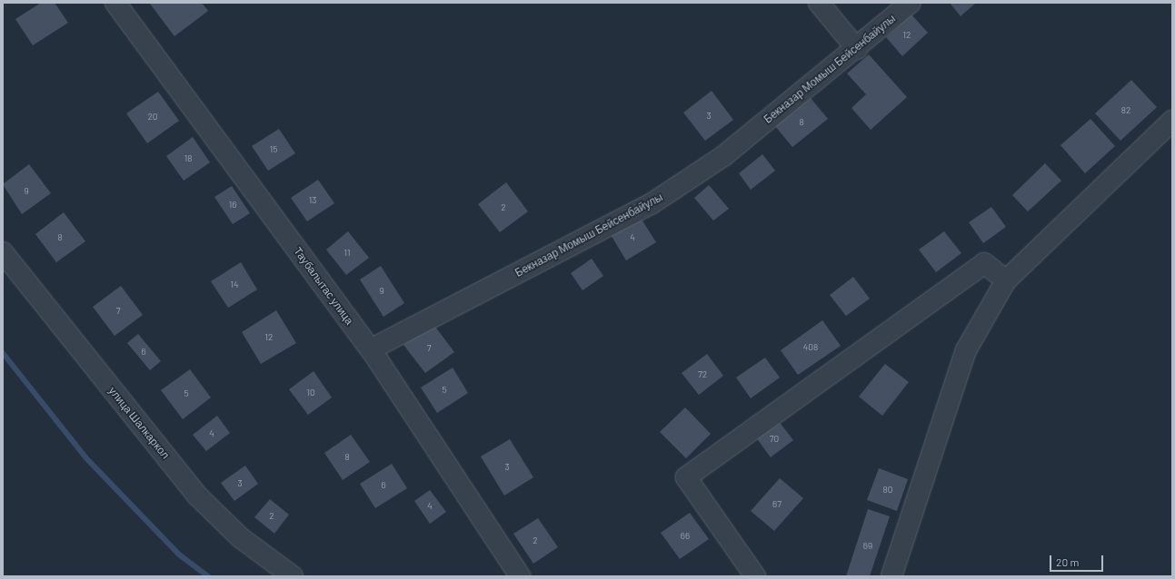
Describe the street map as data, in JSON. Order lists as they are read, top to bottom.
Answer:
{
  "streets": {
    "street": ["Бекназар Момыш Бейсенбайулы", "Таубалытас улица", "улица Шалкаркол"]
  },
  "crossings": [
    ["Бекназар Момыш Бейсенбайулы", "Таубалытас улица"]
  ],
  "house_numbers": [
    "12",
    "82",
    "3",
    "20",
    "8",
    "15",
    "18",
    "9",
    "13",
    "16",
    "2",
    "8",
    "4",
    "11",
    "14",
    "9",
    "7",
    "12",
    "408",
    "7",
    "6",
    "72",
    "5",
    "10",
    "5",
    "4",
    "70",
    "8",
    "3",
    "3",
    "6",
    "80",
    "67",
    "4",
    "2",
    "66",
    "2",
    "69"
  ],
  "scale_bar": "20 m"
}
